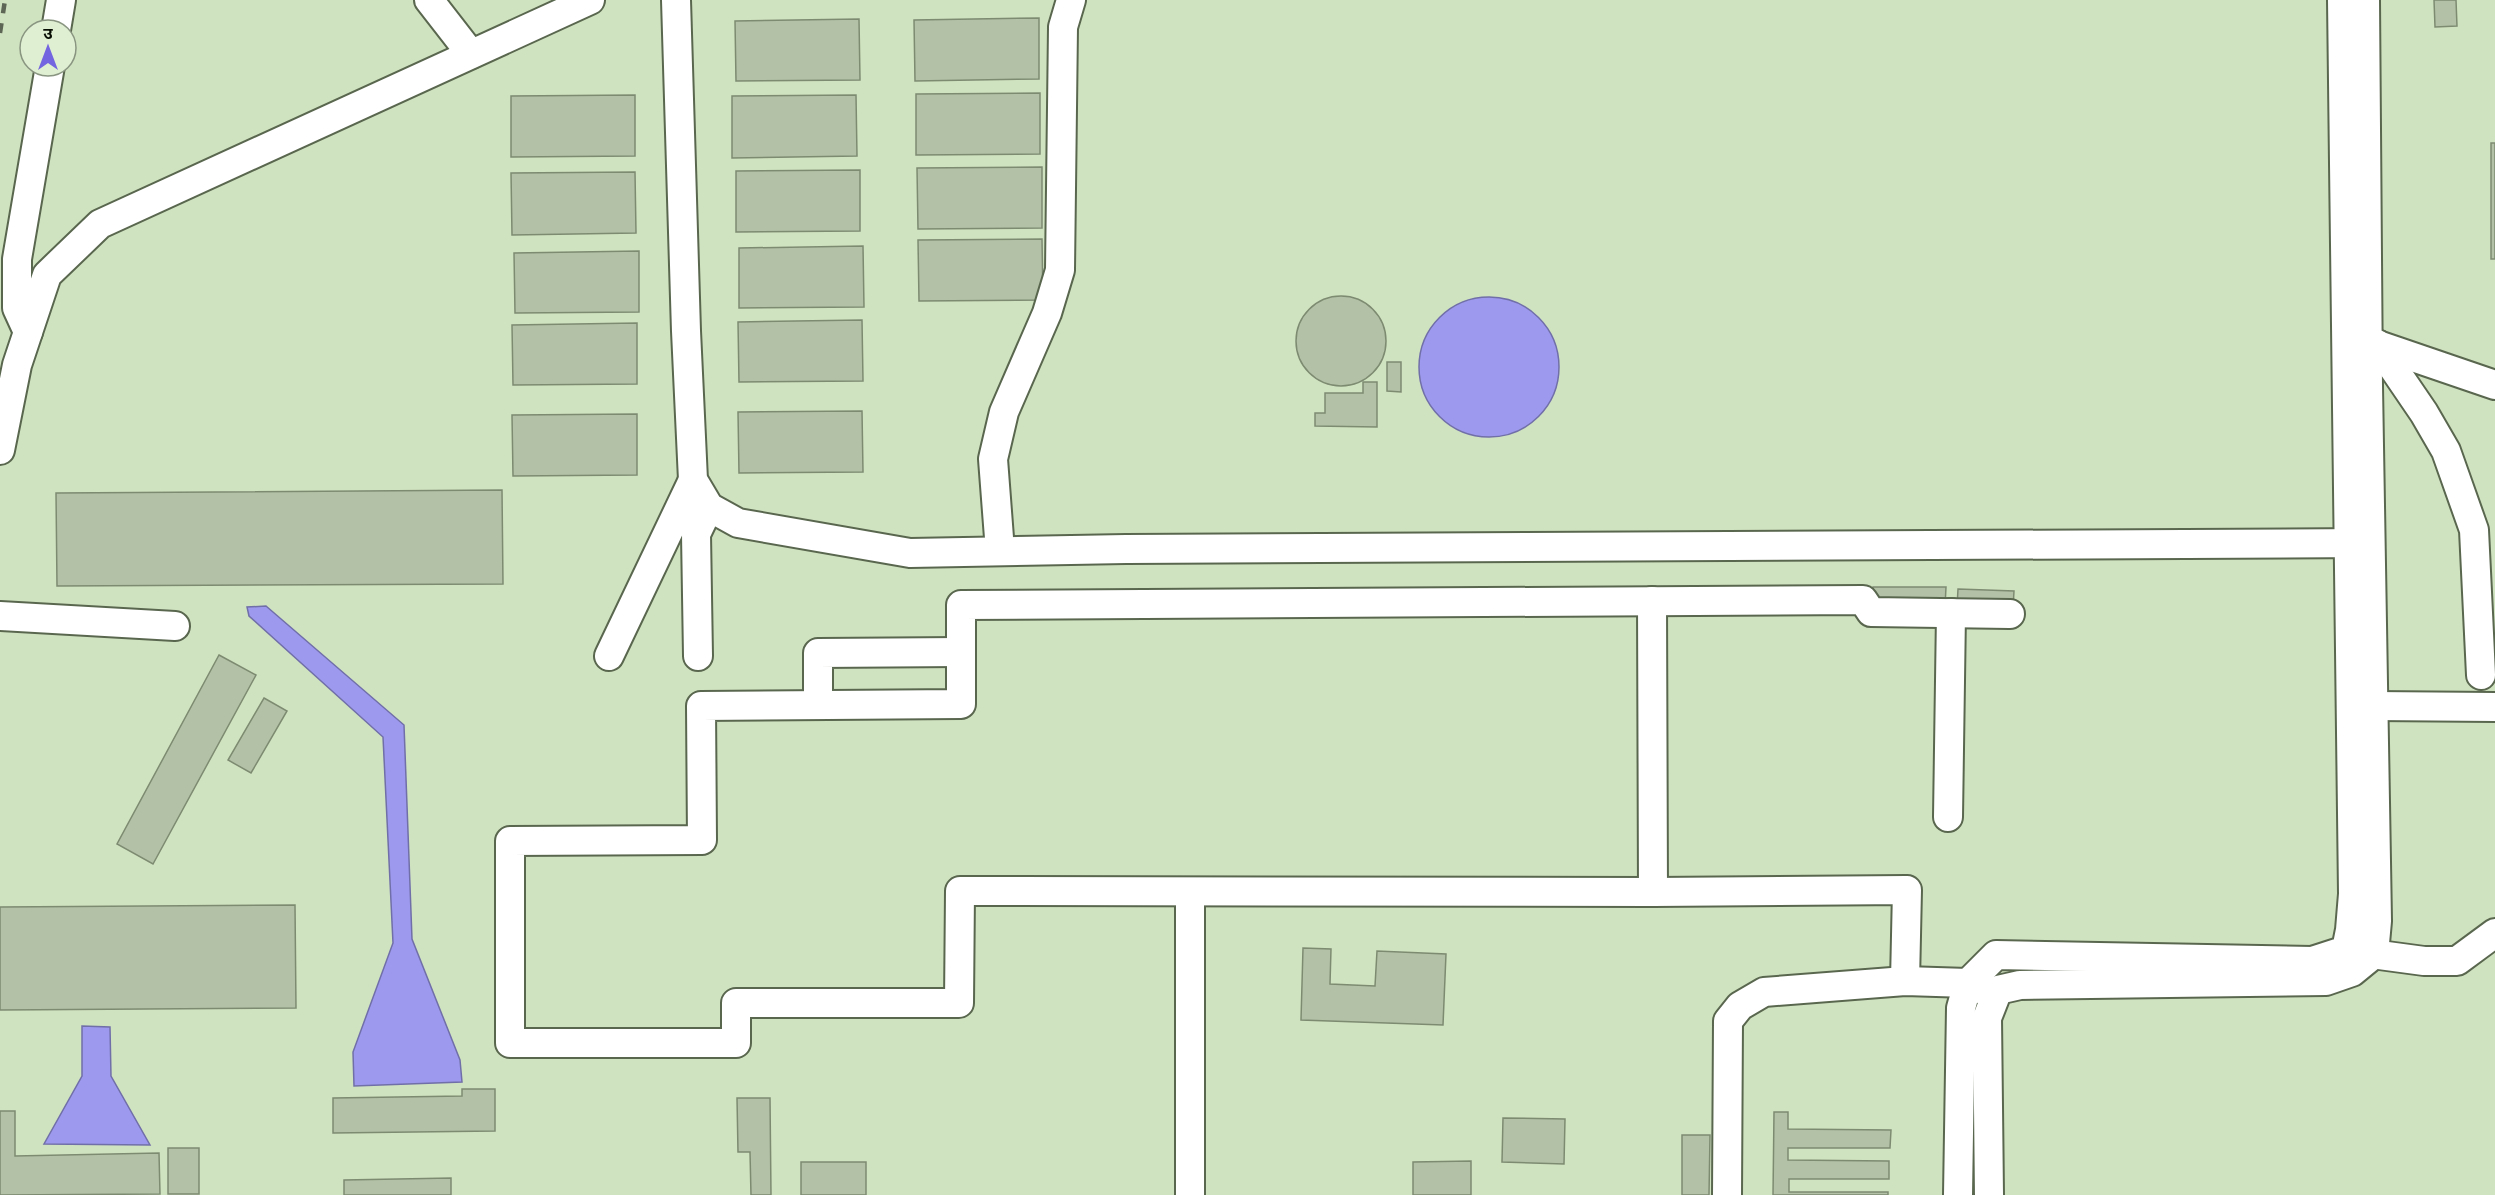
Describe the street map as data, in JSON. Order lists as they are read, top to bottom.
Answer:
{
  "north": "top"
}
